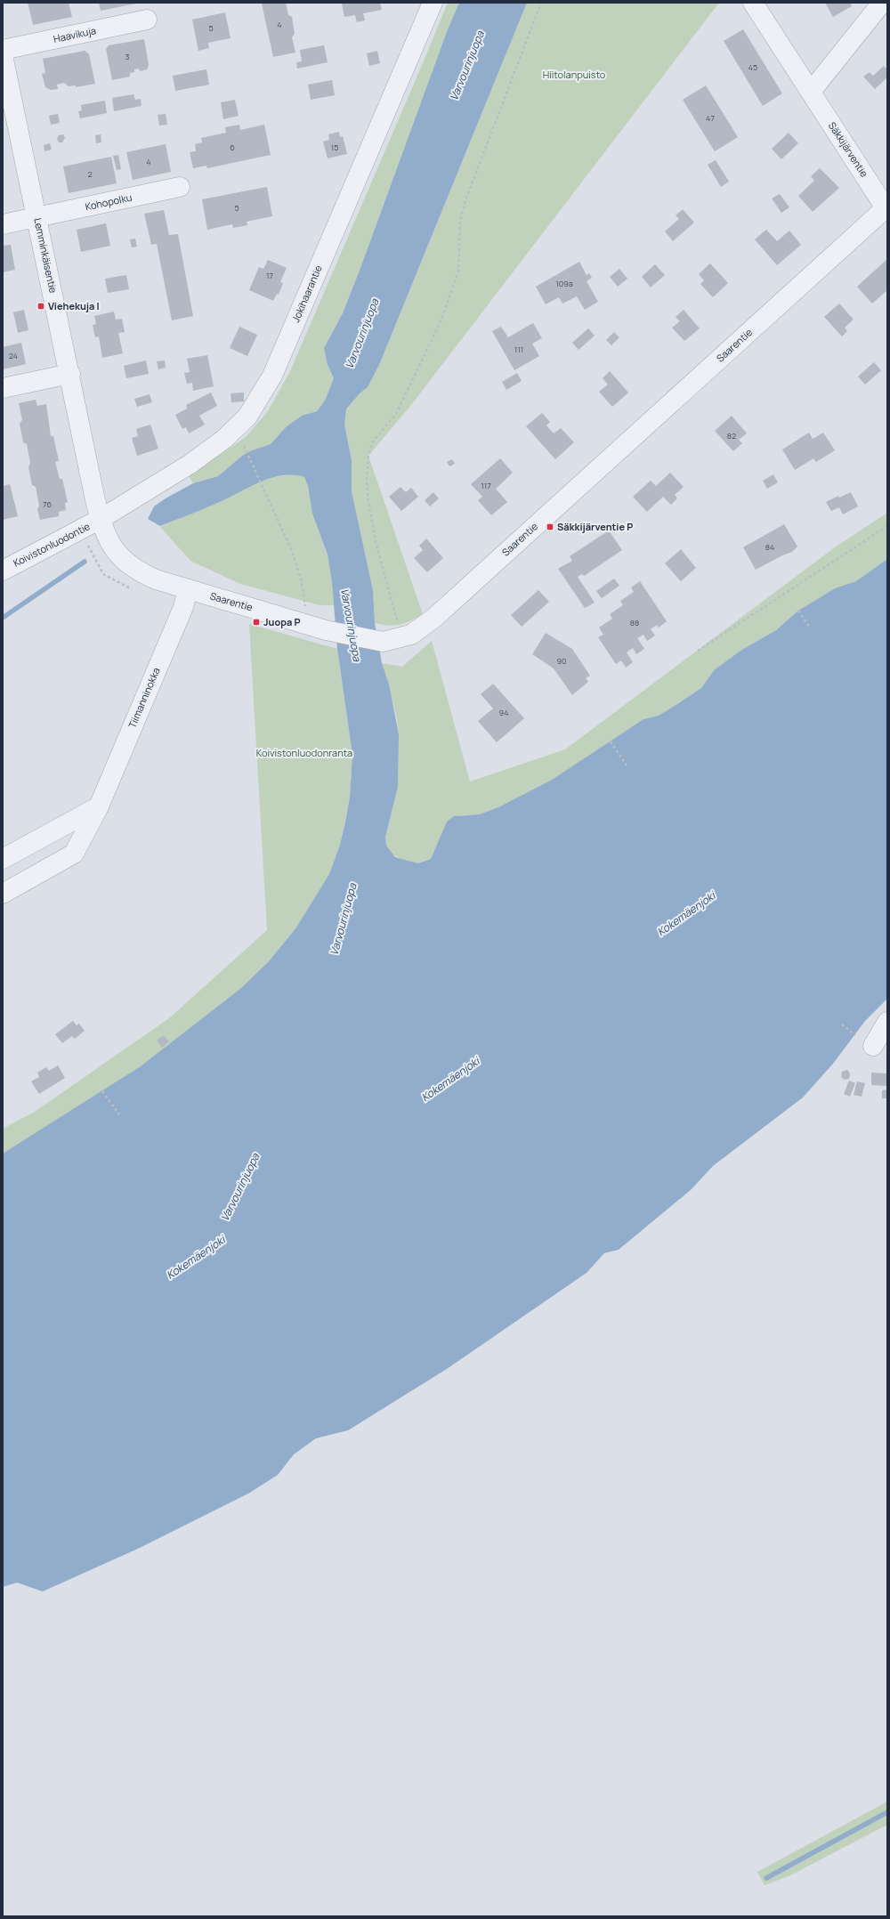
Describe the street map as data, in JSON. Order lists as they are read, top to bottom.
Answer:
{
  "streets": {
    "street": [
      "Haavikuja",
      "Säkkijärventie",
      "Kohopolku",
      "Lemminkäisentie",
      "Jokihaarantie",
      "Saarentie",
      "Koivistonluodontie",
      "Tiimanninokka"
    ]
  },
  "crossings": [
    ["Haavikuja", "Lemminkäisentie"],
    ["Säkkijärventie", "Saarentie"],
    ["Kohopolku", "Lemminkäisentie"],
    ["Lemminkäisentie", "Jokihaarantie"],
    ["Lemminkäisentie", "Saarentie"],
    ["Lemminkäisentie", "Koivistonluodontie"],
    ["Jokihaarantie", "Saarentie"],
    ["Jokihaarantie", "Koivistonluodontie"],
    ["Saarentie", "Koivistonluodontie"],
    ["Saarentie", "Tiimanninokka"]
  ],
  "water": ["Varvourinjuopa", "Kokemäenjoki"],
  "parks": ["Hiitolanpuisto", "Koivistonluodonranta"],
  "places": {
    "transit": ["Viehekuja I", "Säkkijärventie P", "Juopa P"]
  },
  "house_numbers": [
    "4",
    "5",
    "3",
    "45",
    "47",
    "6",
    "15",
    "4",
    "2",
    "5",
    "17",
    "109a",
    "111",
    "24",
    "82",
    "117",
    "76",
    "84",
    "88",
    "90",
    "94"
  ]
}
